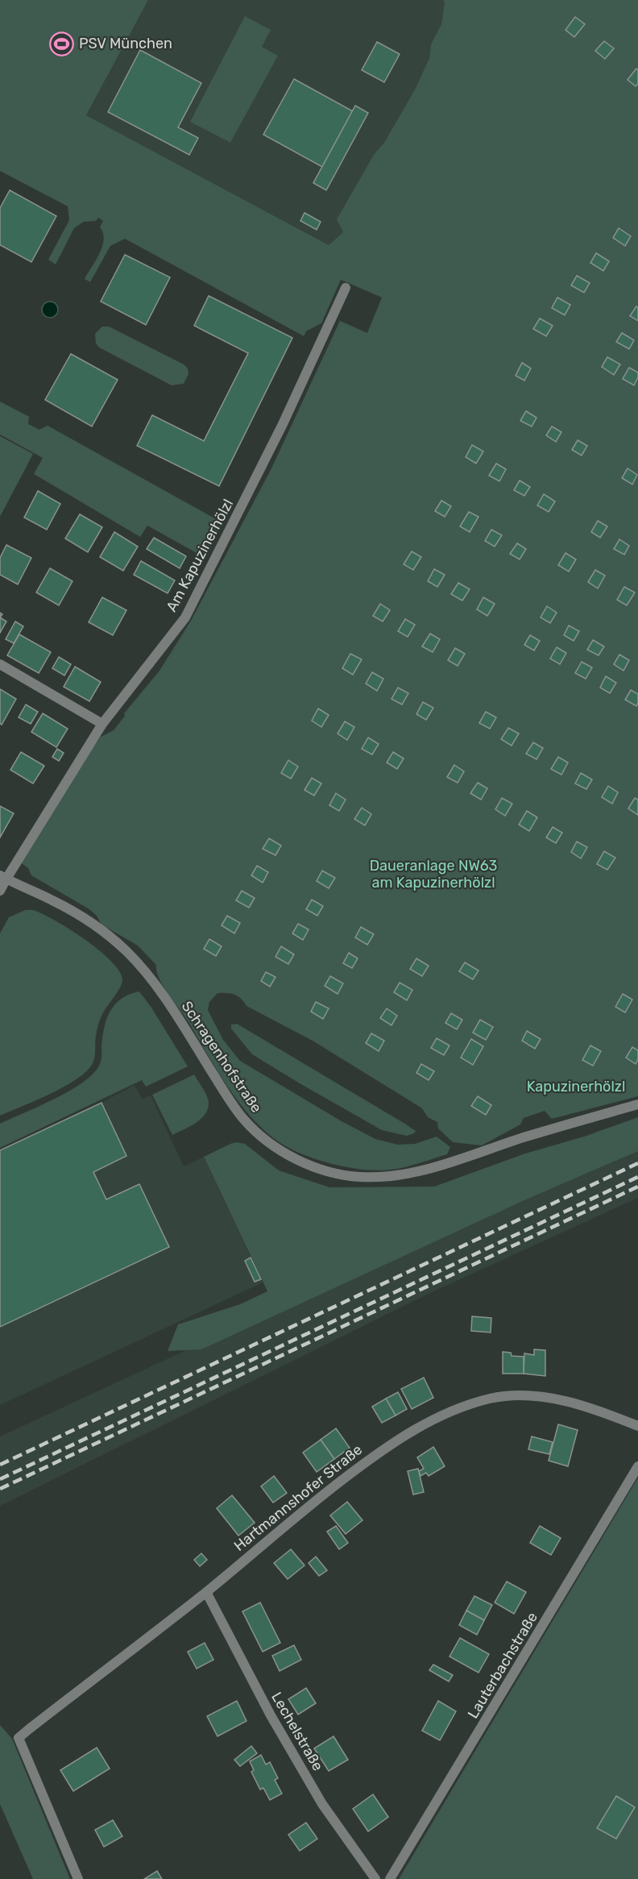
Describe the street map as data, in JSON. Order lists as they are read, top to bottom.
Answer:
{
  "streets": {
    "street": [
      "Am Kapuzinerhölzl",
      "Schragenhofstraße",
      "Hartmannshofer Straße",
      "Lauterbachstraße",
      "Lechelstraße"
    ]
  },
  "crossings": [
    ["Am Kapuzinerhölzl", "Schragenhofstraße"],
    ["Hartmannshofer Straße", "Lechelstraße"]
  ],
  "parks": ["Daueranlage NW63 am Kapuzinerhölzl", "Kapuzinerhölzl"],
  "places": {
    "sports": ["PSV München"]
  }
}
